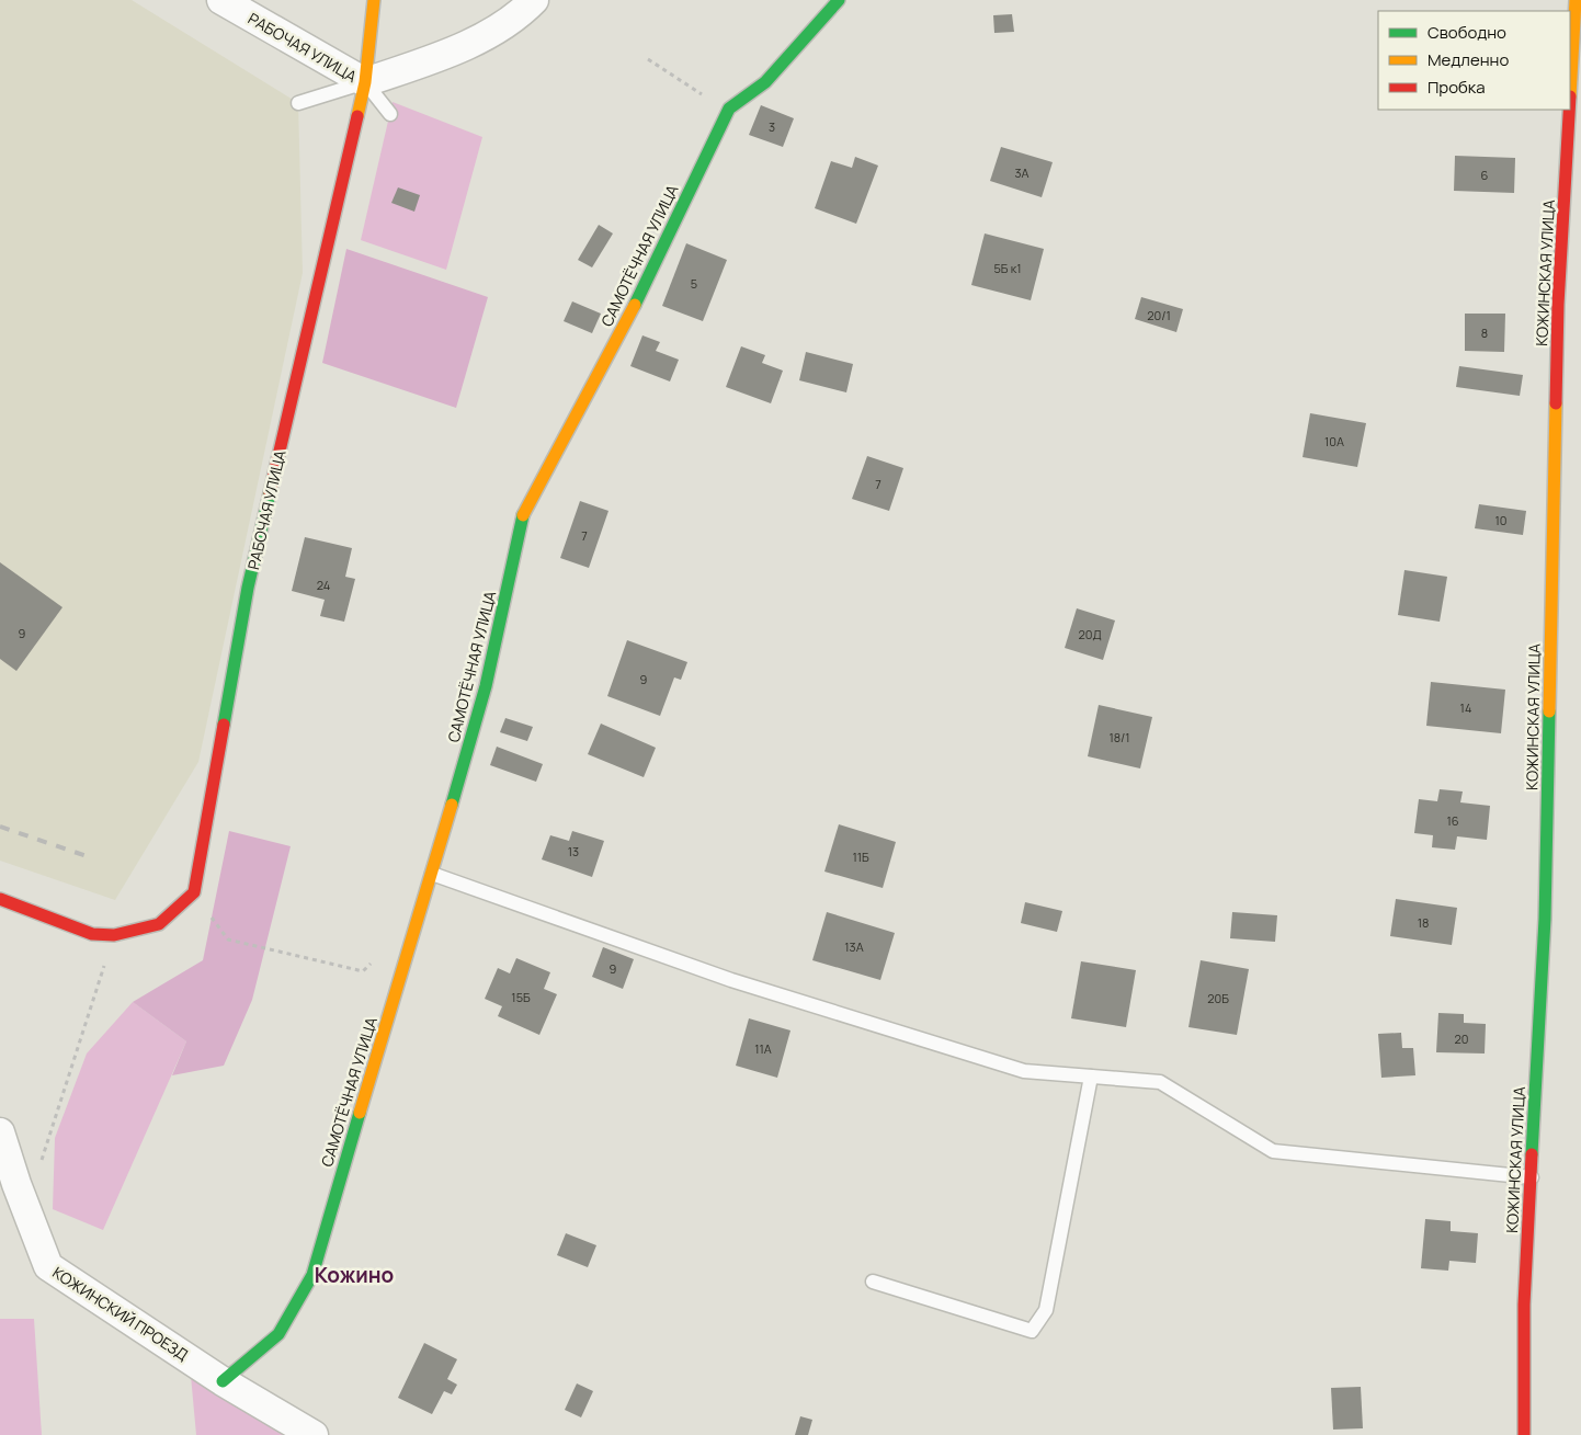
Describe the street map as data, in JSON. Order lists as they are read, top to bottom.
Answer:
{
  "streets": {
    "street": [
      "РАБОЧАЯ УЛИЦА",
      "САМОТЁЧНАЯ УЛИЦА",
      "КОЖИНСКАЯ УЛИЦА",
      "КОЖИНСКИЙ ПРОЕЗД"
    ]
  },
  "crossings": [
    ["САМОТЁЧНАЯ УЛИЦА", "КОЖИНСКИЙ ПРОЕЗД"]
  ],
  "districts": ["Кожино"],
  "house_numbers": [
    "3",
    "3А",
    "6",
    "5Б к1",
    "5",
    "20/1",
    "8",
    "10А",
    "7",
    "10",
    "7",
    "24",
    "9",
    "20Д",
    "9",
    "14",
    "18/1",
    "16",
    "13",
    "11Б",
    "18",
    "13А",
    "9",
    "15Б",
    "20Б",
    "20",
    "11А"
  ],
  "legend": ["Свободно", "Медленно", "Пробка"]
}
